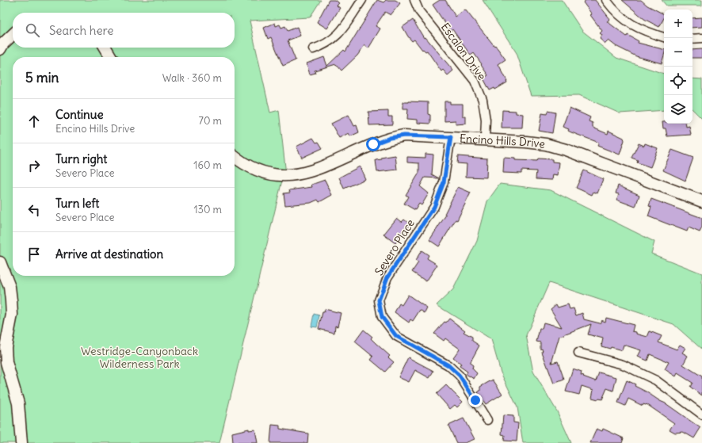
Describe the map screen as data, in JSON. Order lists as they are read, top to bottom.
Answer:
{
  "streets": {
    "main road": ["Encino Hills Drive"],
    "street": ["Escalon Drive", "Severo Place"]
  },
  "crossings": [
    ["Escalon Drive", "Encino Hills Drive"],
    ["Encino Hills Drive", "Severo Place"]
  ],
  "parks": ["Westridge-Canyonback Wilderness Park"],
  "page": {
    "map_buttons": ["+", "−"],
    "search": "Search here",
    "heading": ["5 min", "Walk · 360 m"],
    "list": [
      ["Continue", "Encino Hills Drive", "70 m"],
      ["Turn right", "Severo Place", "160 m"],
      ["Turn left", "Severo Place", "130 m"],
      "Arrive at destination"
    ]
  }
}
